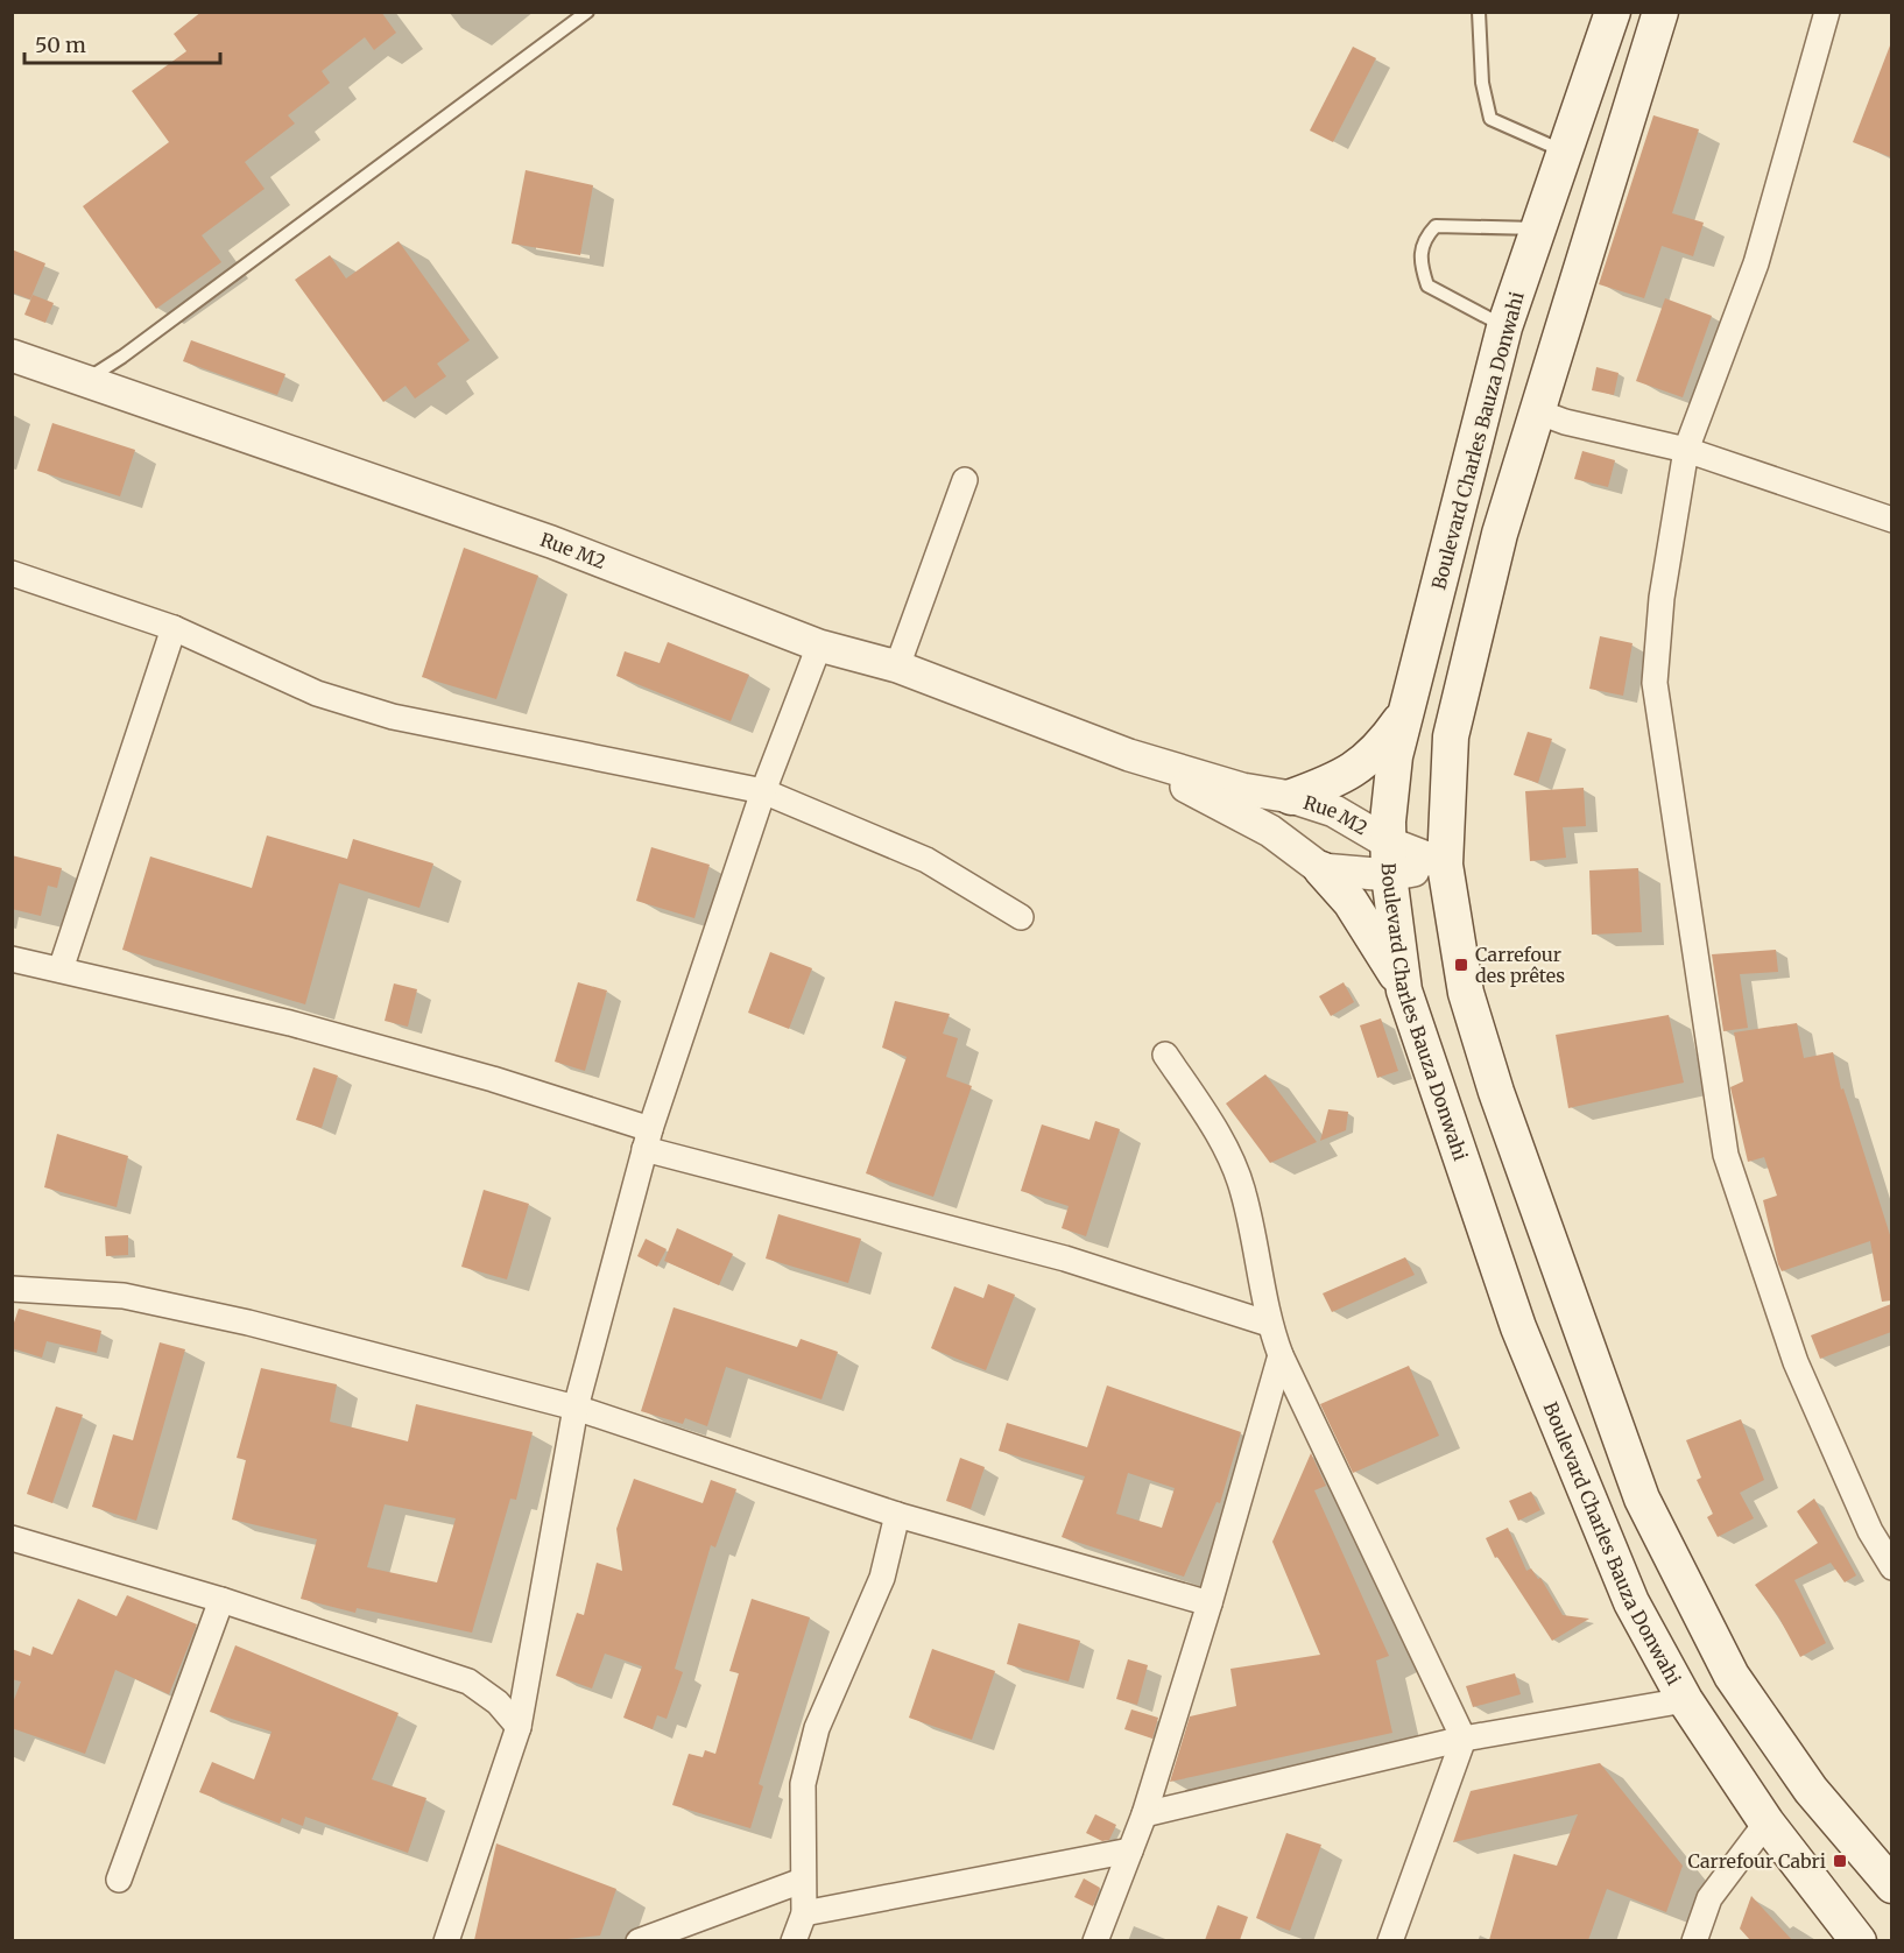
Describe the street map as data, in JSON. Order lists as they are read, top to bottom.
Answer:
{
  "streets": {
    "main road": ["Boulevard Charles Bauza Donwahi"],
    "street": ["Rue M2"]
  },
  "crossings": [
    ["Boulevard Charles Bauza Donwahi", "Rue M2"]
  ],
  "places": {
    "transit": ["Carrefour des prêtes", "Carrefour Cabri"]
  },
  "scale_bar": "50 m"
}
